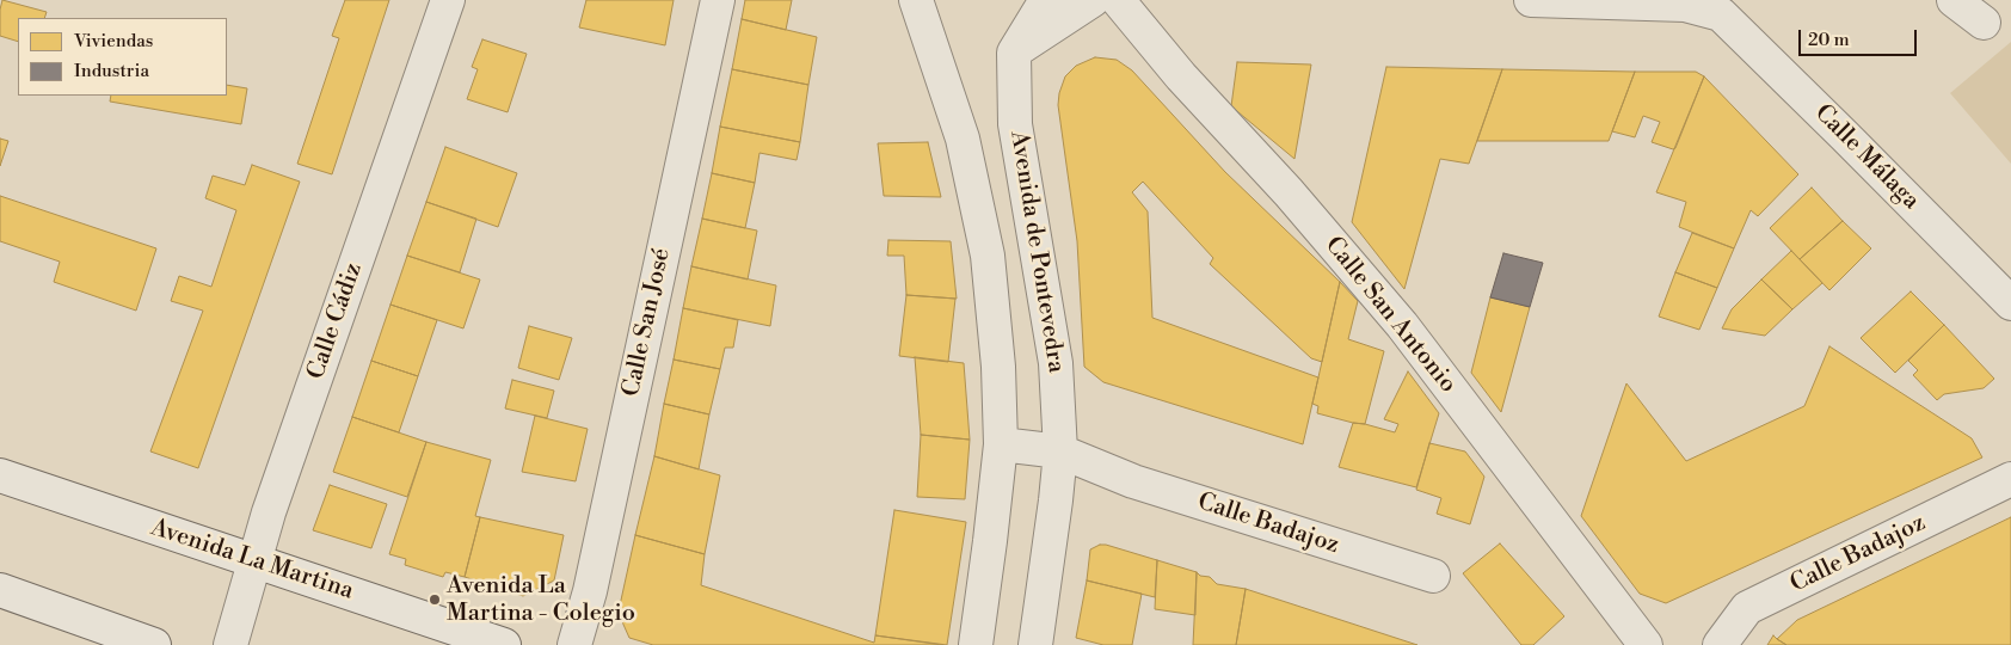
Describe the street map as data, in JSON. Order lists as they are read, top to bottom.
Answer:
{
  "streets": {
    "street": [
      "Calle Málaga",
      "Avenida de Pontevedra",
      "Calle San Antonio",
      "Calle Cádiz",
      "Calle San José",
      "Calle Badajoz",
      "Avenida La Martina"
    ]
  },
  "crossings": [
    ["Avenida de Pontevedra", "Calle Badajoz"],
    ["Calle Cádiz", "Avenida La Martina"]
  ],
  "places": ["Avenida La Martina - Colegio"],
  "legend": ["Viviendas", "Industria"],
  "scale_bar": "20 m"
}
